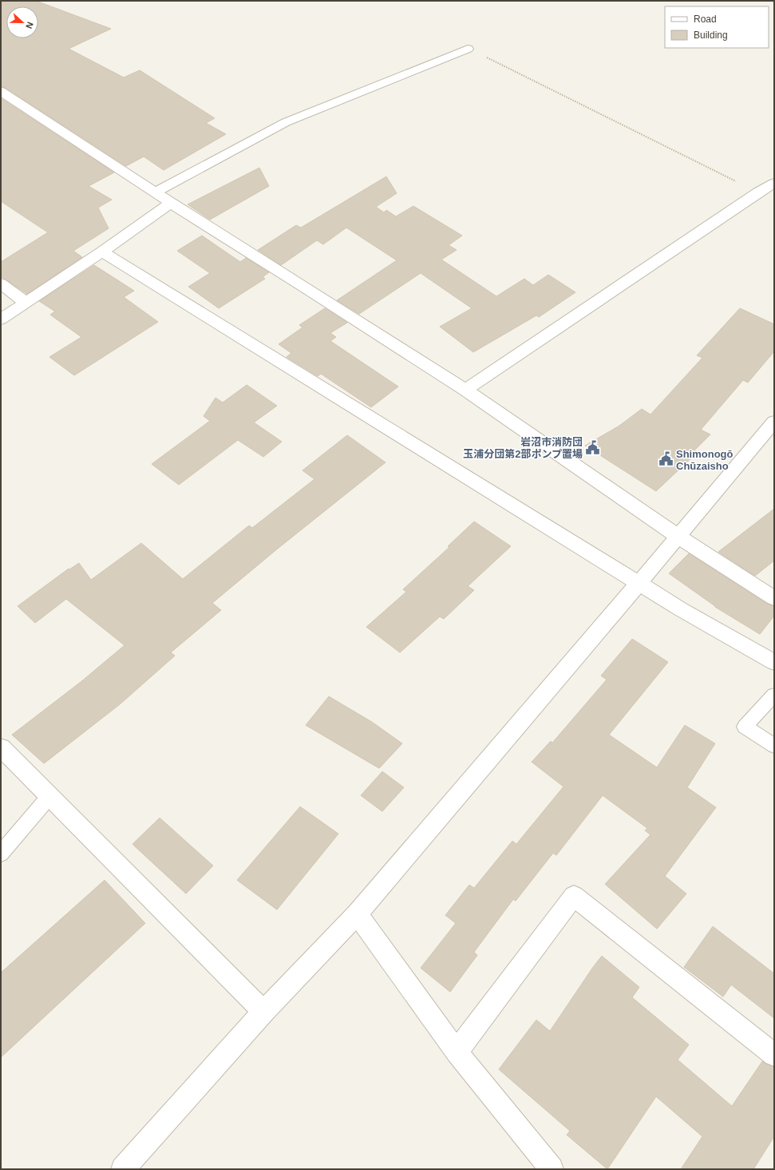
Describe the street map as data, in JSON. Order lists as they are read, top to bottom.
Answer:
{
  "places": {
    "public building": ["岩沼市消防団 玉浦分団第2部ポンプ置場", "Shimonogō Chūzaisho"]
  },
  "legend": ["Road", "Building"],
  "north": "right"
}
